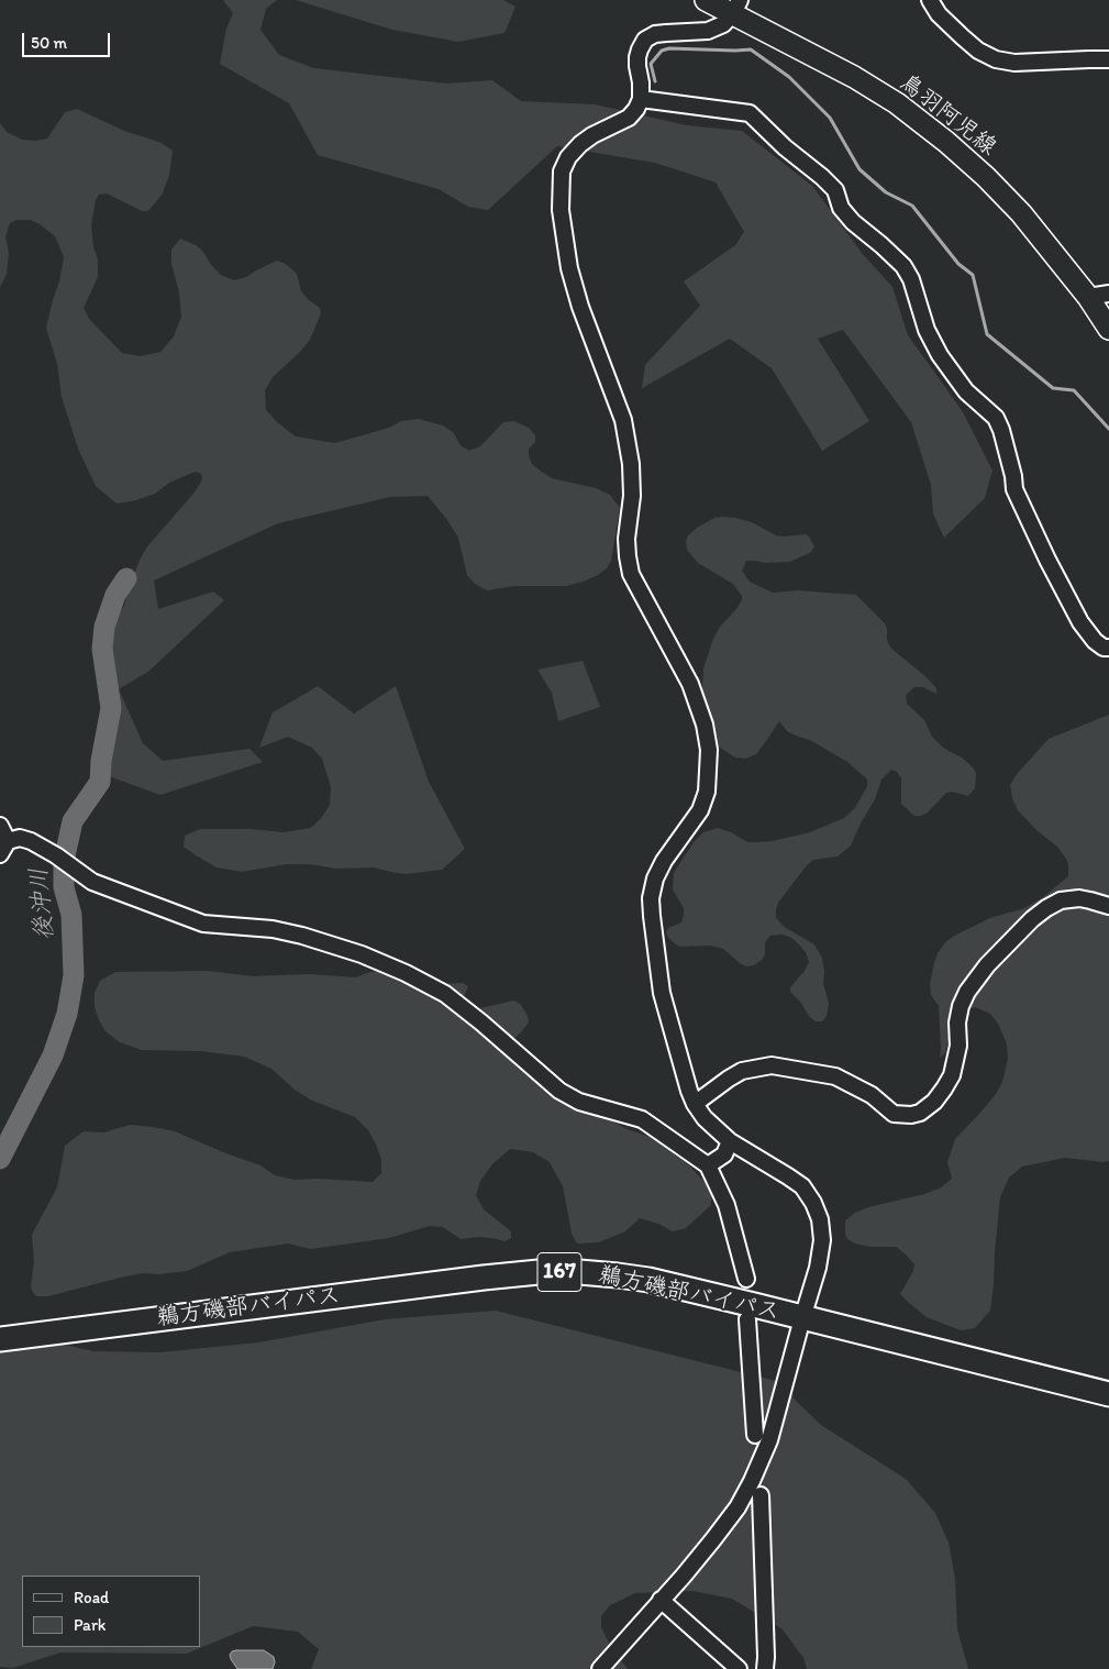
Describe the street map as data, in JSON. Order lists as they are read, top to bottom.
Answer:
{
  "streets": {
    "highway": ["167", "鵜方磯部バイパス"],
    "main road": ["鳥羽阿児線"]
  },
  "water": ["後沖川"],
  "legend": ["Road", "Park"],
  "scale_bar": "50 m"
}
